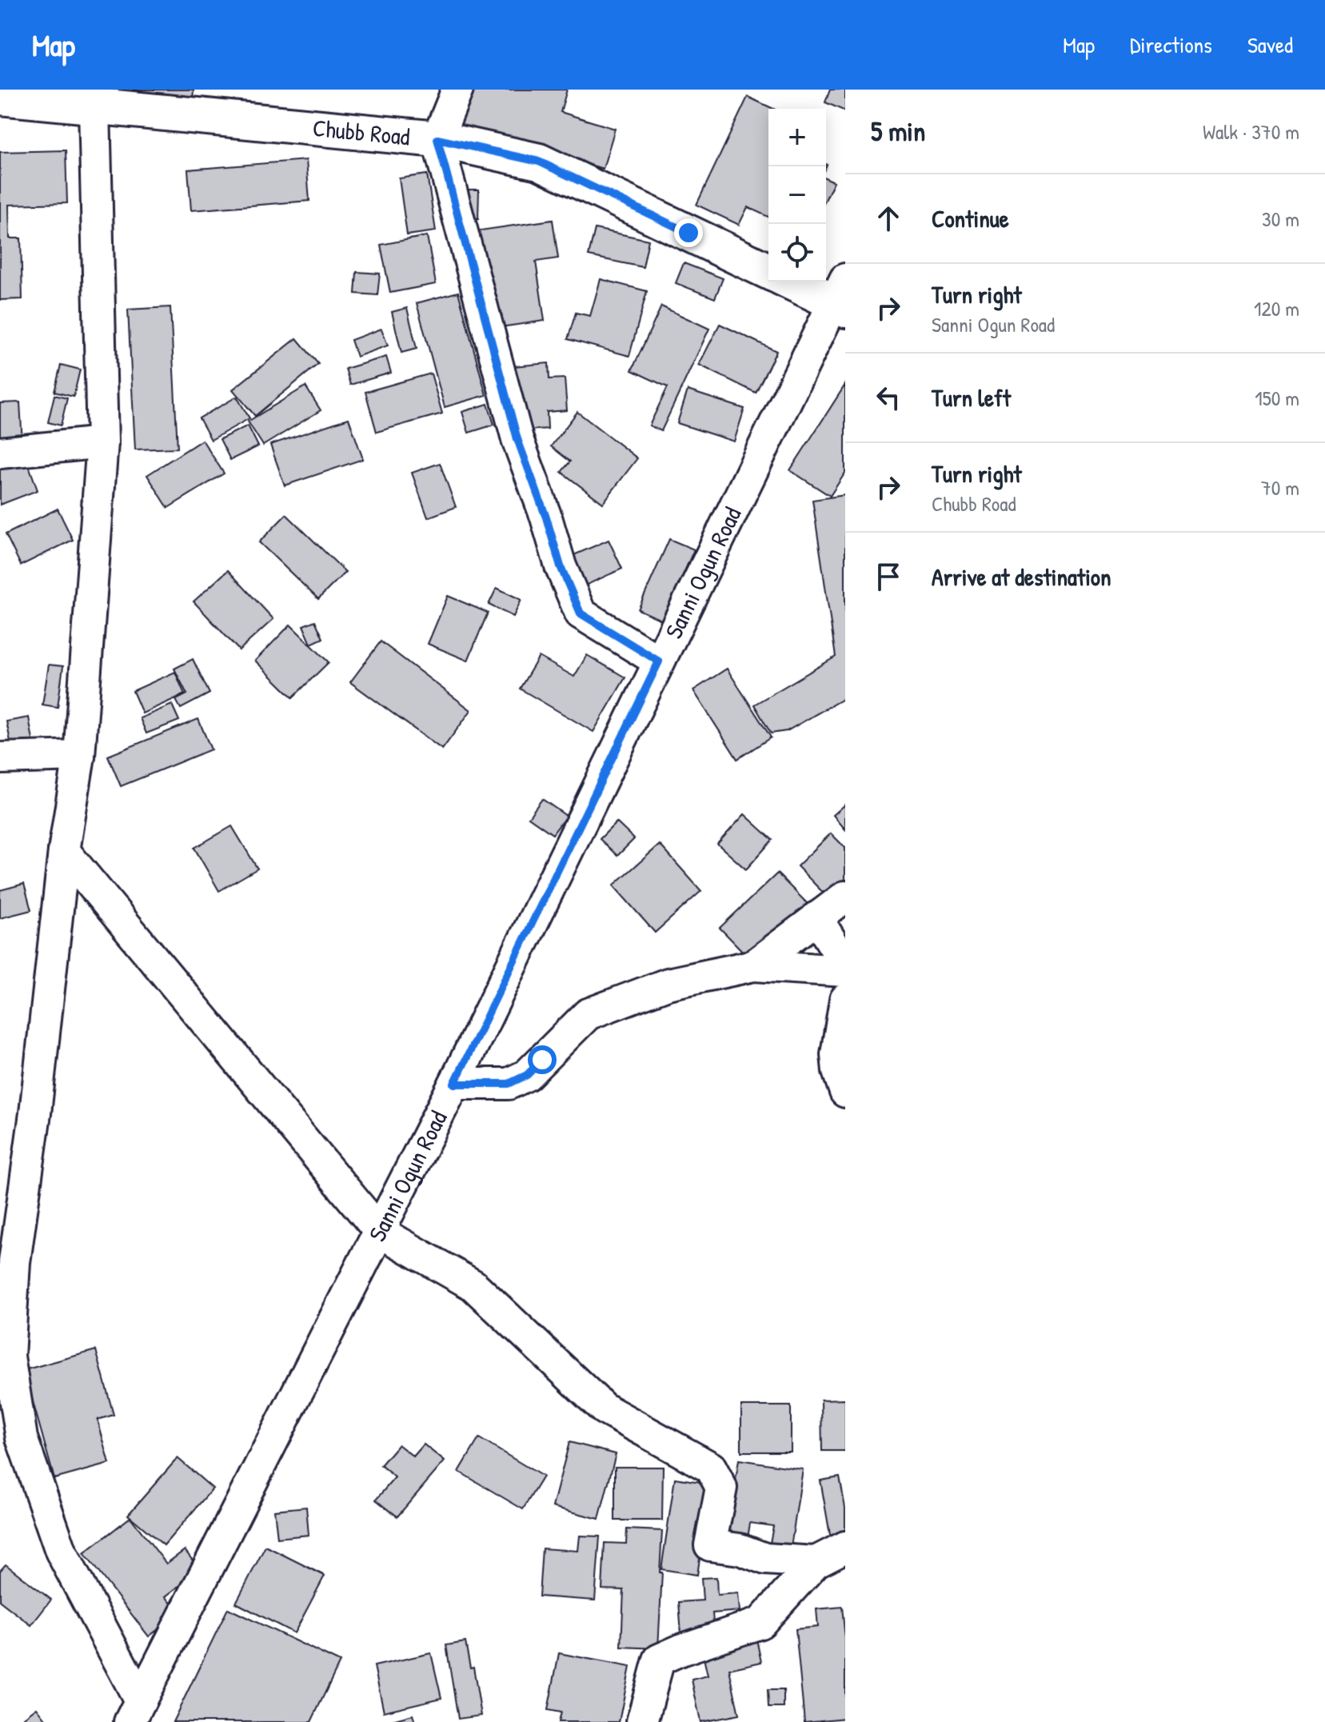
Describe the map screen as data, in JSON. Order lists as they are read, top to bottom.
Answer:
{
  "streets": {
    "street": ["Chubb Road", "Sanni Ogun Road"]
  },
  "page": {
    "header": "Map",
    "nav": ["Map", "Directions", "Saved"],
    "heading": ["5 min", "Walk · 370 m"],
    "map_buttons": ["+", "−"],
    "list": [
      ["Continue", "30 m"],
      ["Turn right", "Sanni Ogun Road", "120 m"],
      ["Turn left", "150 m"],
      ["Turn right", "Chubb Road", "70 m"],
      "Arrive at destination"
    ]
  }
}
